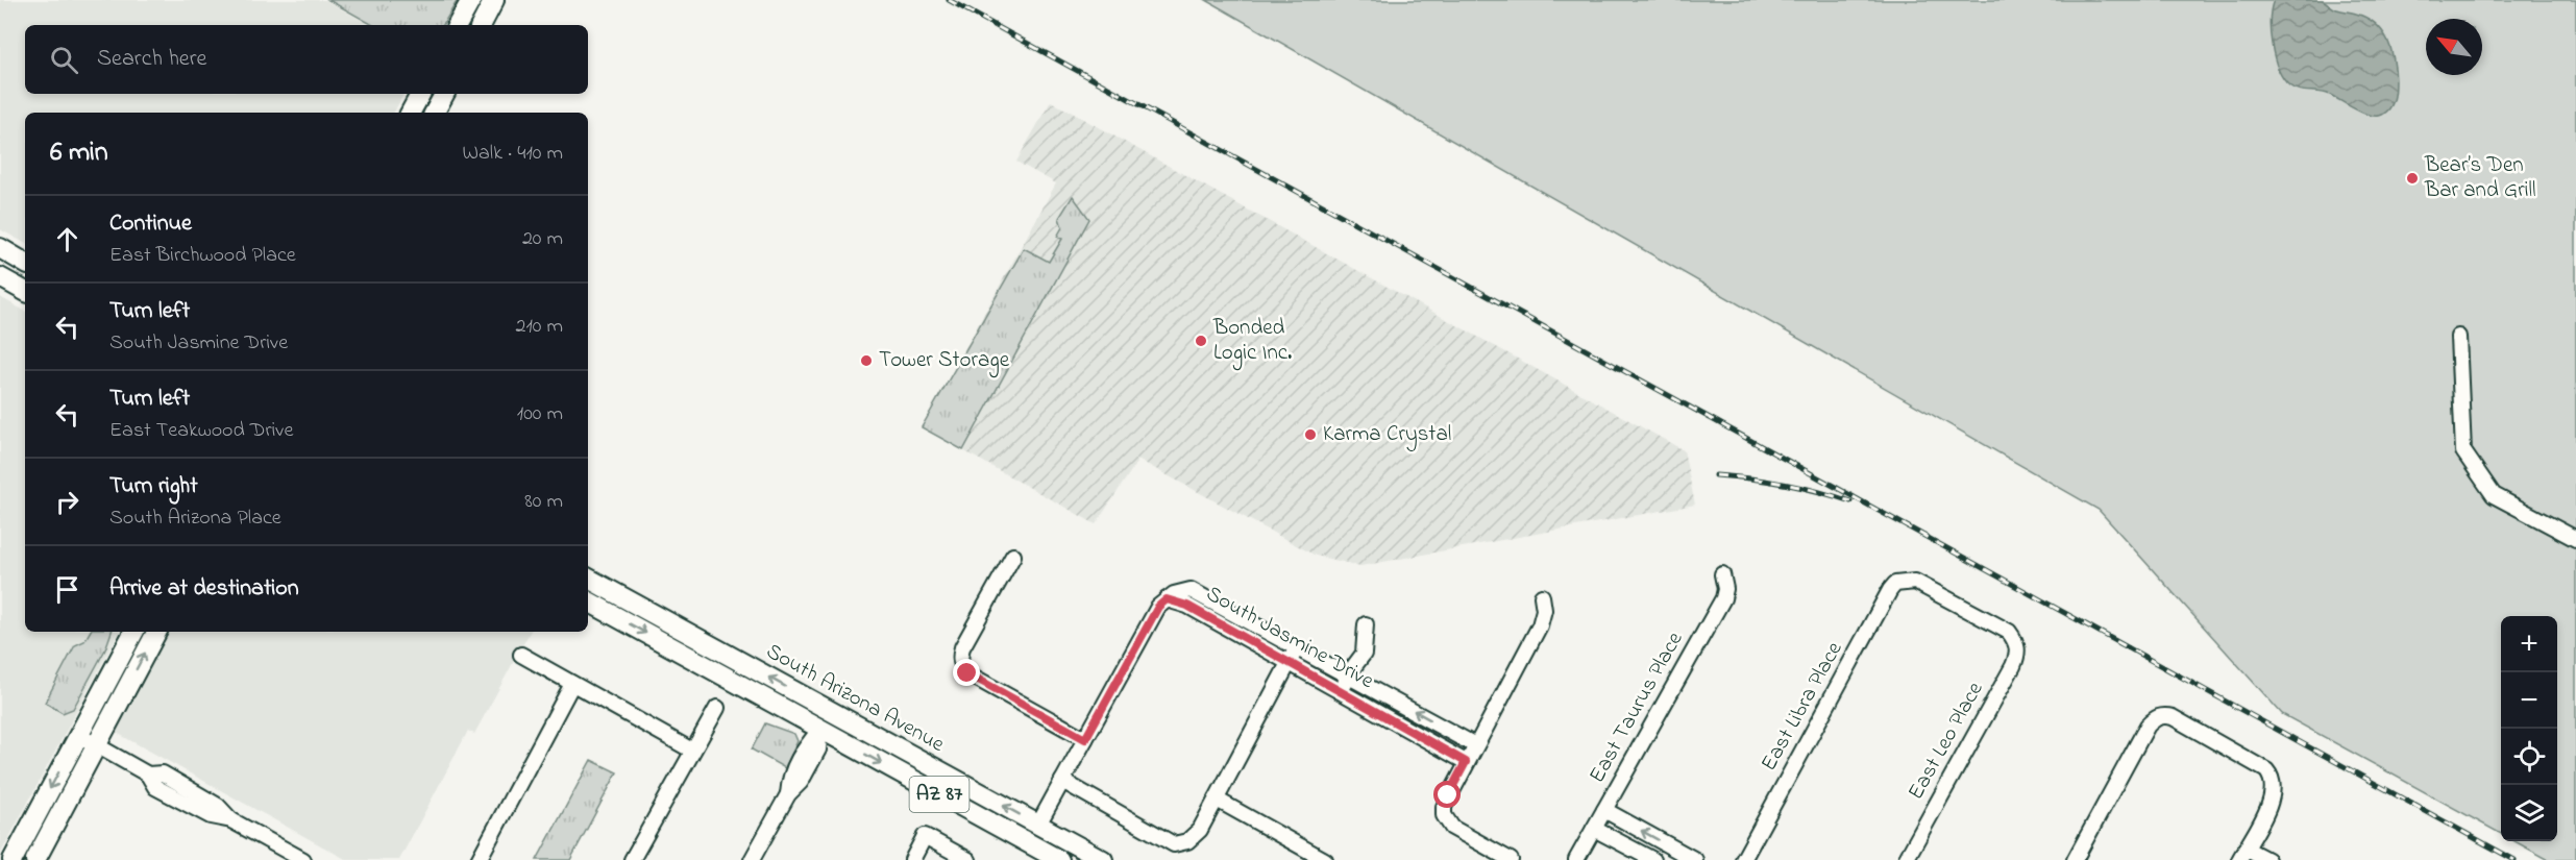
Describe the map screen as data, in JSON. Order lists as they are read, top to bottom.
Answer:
{
  "streets": {
    "main road": ["South Arizona Avenue", "AZ 87"],
    "street": [
      "South Jasmine Drive",
      "East Libra Place",
      "East Taurus Place",
      "East Leo Place"
    ]
  },
  "crossings": [
    ["East Libra Place", "East Leo Place"]
  ],
  "places": [
    "Bear’s Den Bar and Grill",
    "Bonded Logic Inc.",
    "Tower Storage",
    "Karma Crystal"
  ],
  "north": "top left",
  "page": {
    "search": "Search here",
    "heading": ["6 min", "Walk · 410 m"],
    "list": [
      ["Continue", "East Birchwood Place", "20 m"],
      ["Turn left", "South Jasmine Drive", "210 m"],
      ["Turn left", "East Teakwood Drive", "100 m"],
      ["Turn right", "South Arizona Place", "80 m"],
      "Arrive at destination"
    ],
    "map_buttons": ["+", "−"]
  }
}
